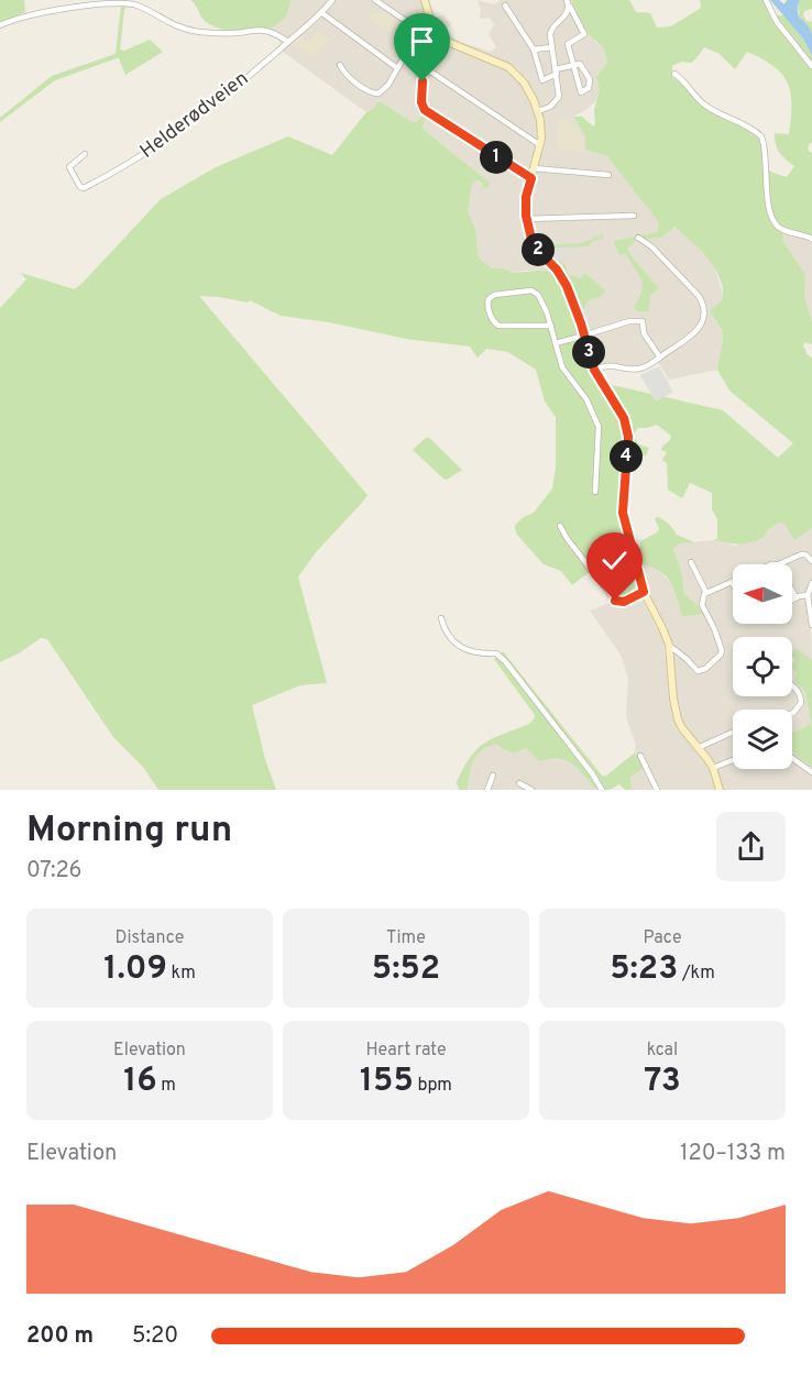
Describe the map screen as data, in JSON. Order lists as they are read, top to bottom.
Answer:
{
  "streets": {
    "street": ["Helderødveien"]
  },
  "north": "left",
  "page": {
    "pins": [
      "1",
      "2",
      "3",
      "4"
    ],
    "heading": ["Morning run", "07:26"],
    "stats": [
      ["Distance", "1.09 km"],
      ["Time", "5:52"],
      ["Pace", "5:23 /km"],
      ["Elevation", "16 m"],
      ["Heart rate", "155 bpm"],
      ["kcal", "73"]
    ],
    "chart": ["Elevation", "120–133 m"],
    "list": [
      {
        "name": "200 m",
        "note": "5:20"
      }
    ]
  }
}
